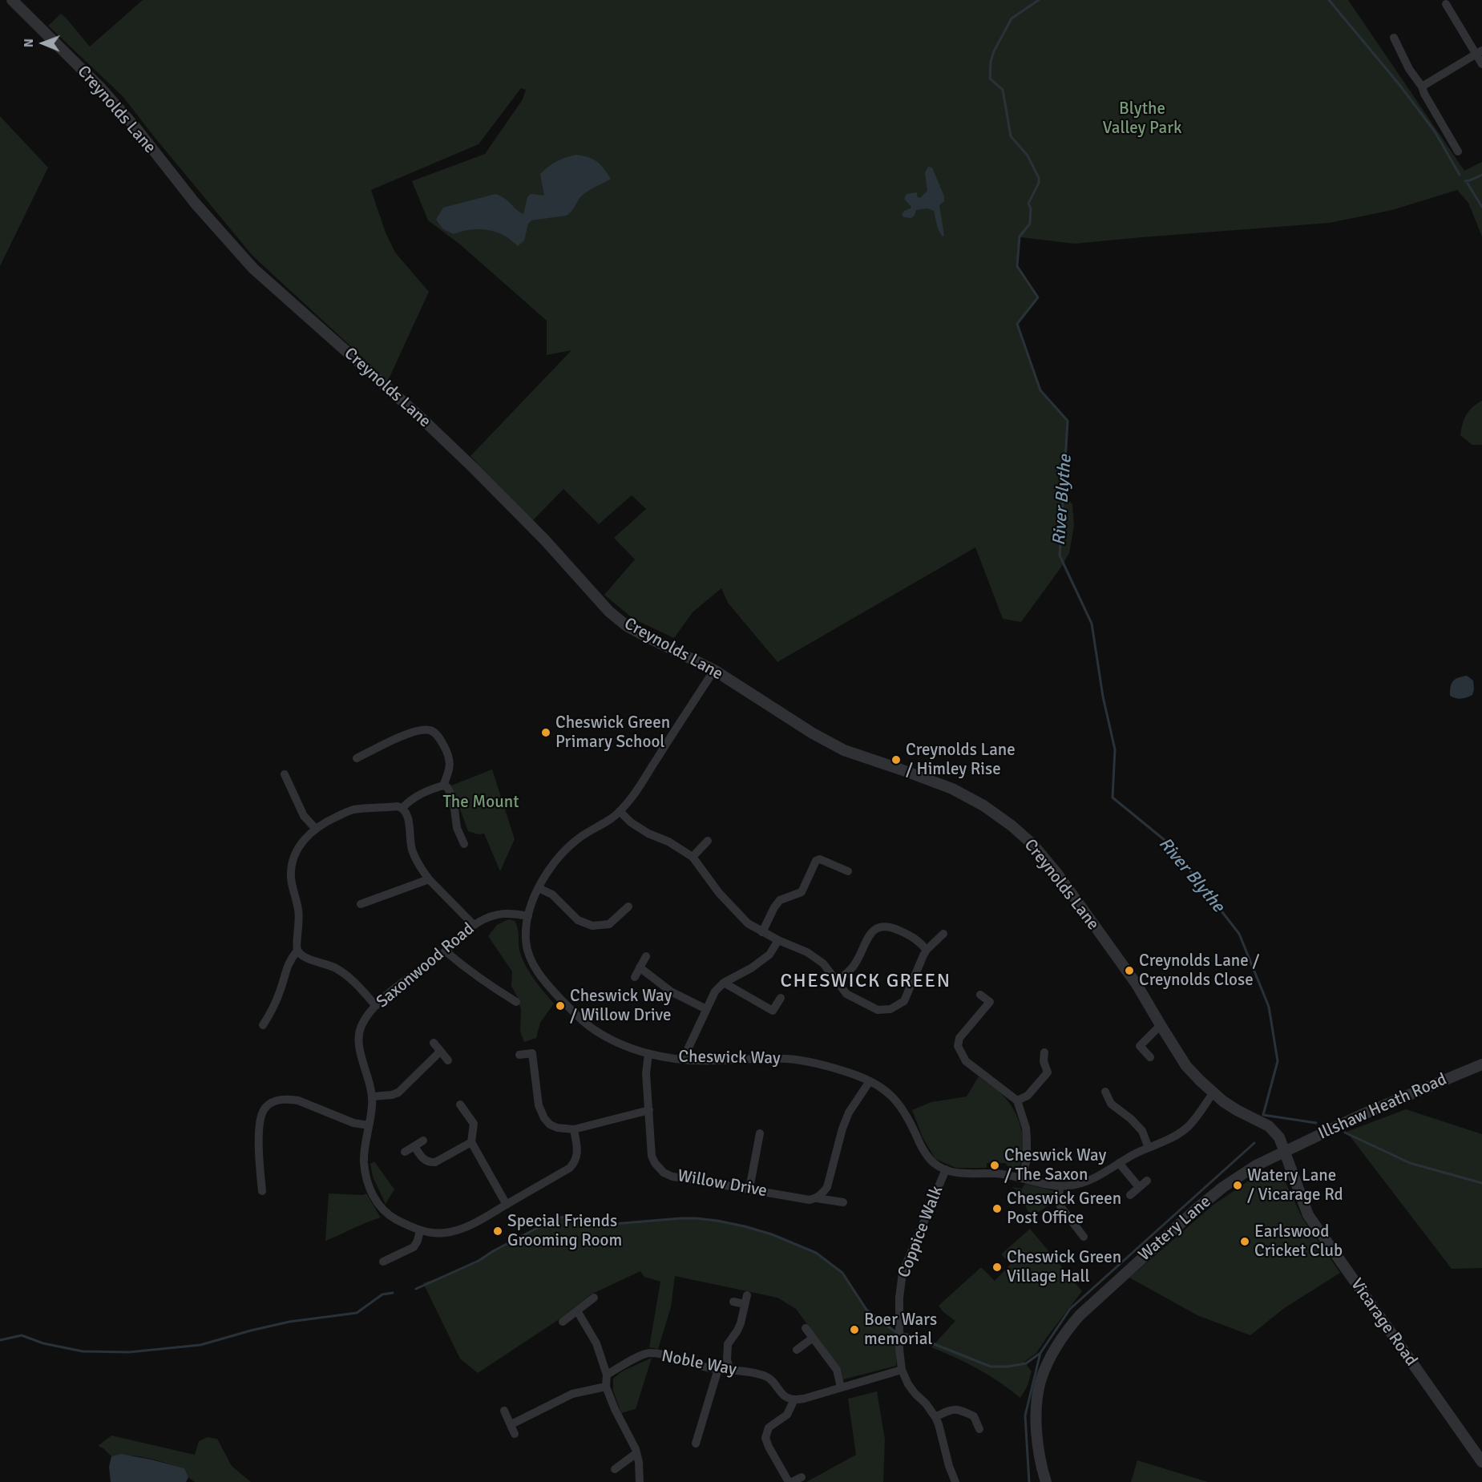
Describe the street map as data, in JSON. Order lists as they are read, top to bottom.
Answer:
{
  "streets": {
    "street": [
      "Creynolds Lane",
      "Saxonwood Road",
      "Cheswick Way",
      "Illshaw Heath Road",
      "Willow Drive",
      "Watery Lane",
      "Coppice Walk",
      "Vicarage Road",
      "Noble Way"
    ]
  },
  "crossings": [
    ["Creynolds Lane", "Cheswick Way"],
    ["Creynolds Lane", "Illshaw Heath Road"],
    ["Creynolds Lane", "Watery Lane"],
    ["Creynolds Lane", "Vicarage Road"],
    ["Saxonwood Road", "Cheswick Way"],
    ["Cheswick Way", "Willow Drive"],
    ["Cheswick Way", "Coppice Walk"],
    ["Illshaw Heath Road", "Watery Lane"],
    ["Illshaw Heath Road", "Vicarage Road"],
    ["Watery Lane", "Vicarage Road"]
  ],
  "districts": ["CHESWICK GREEN"],
  "water": ["River Blythe"],
  "parks": ["Blythe Valley Park", "The Mount"],
  "places": [
    "Cheswick Green Primary School",
    "Creynolds Lane / Himley Rise",
    "Creynolds Lane / Creynolds Close",
    "Cheswick Way / Willow Drive",
    "Cheswick Way / The Saxon",
    "Watery Lane / Vicarage Rd",
    "Cheswick Green Post Office",
    "Special Friends Grooming Room",
    "Earlswood Cricket Club",
    "Cheswick Green Village Hall",
    "Boer Wars memorial"
  ],
  "north": "left"
}
